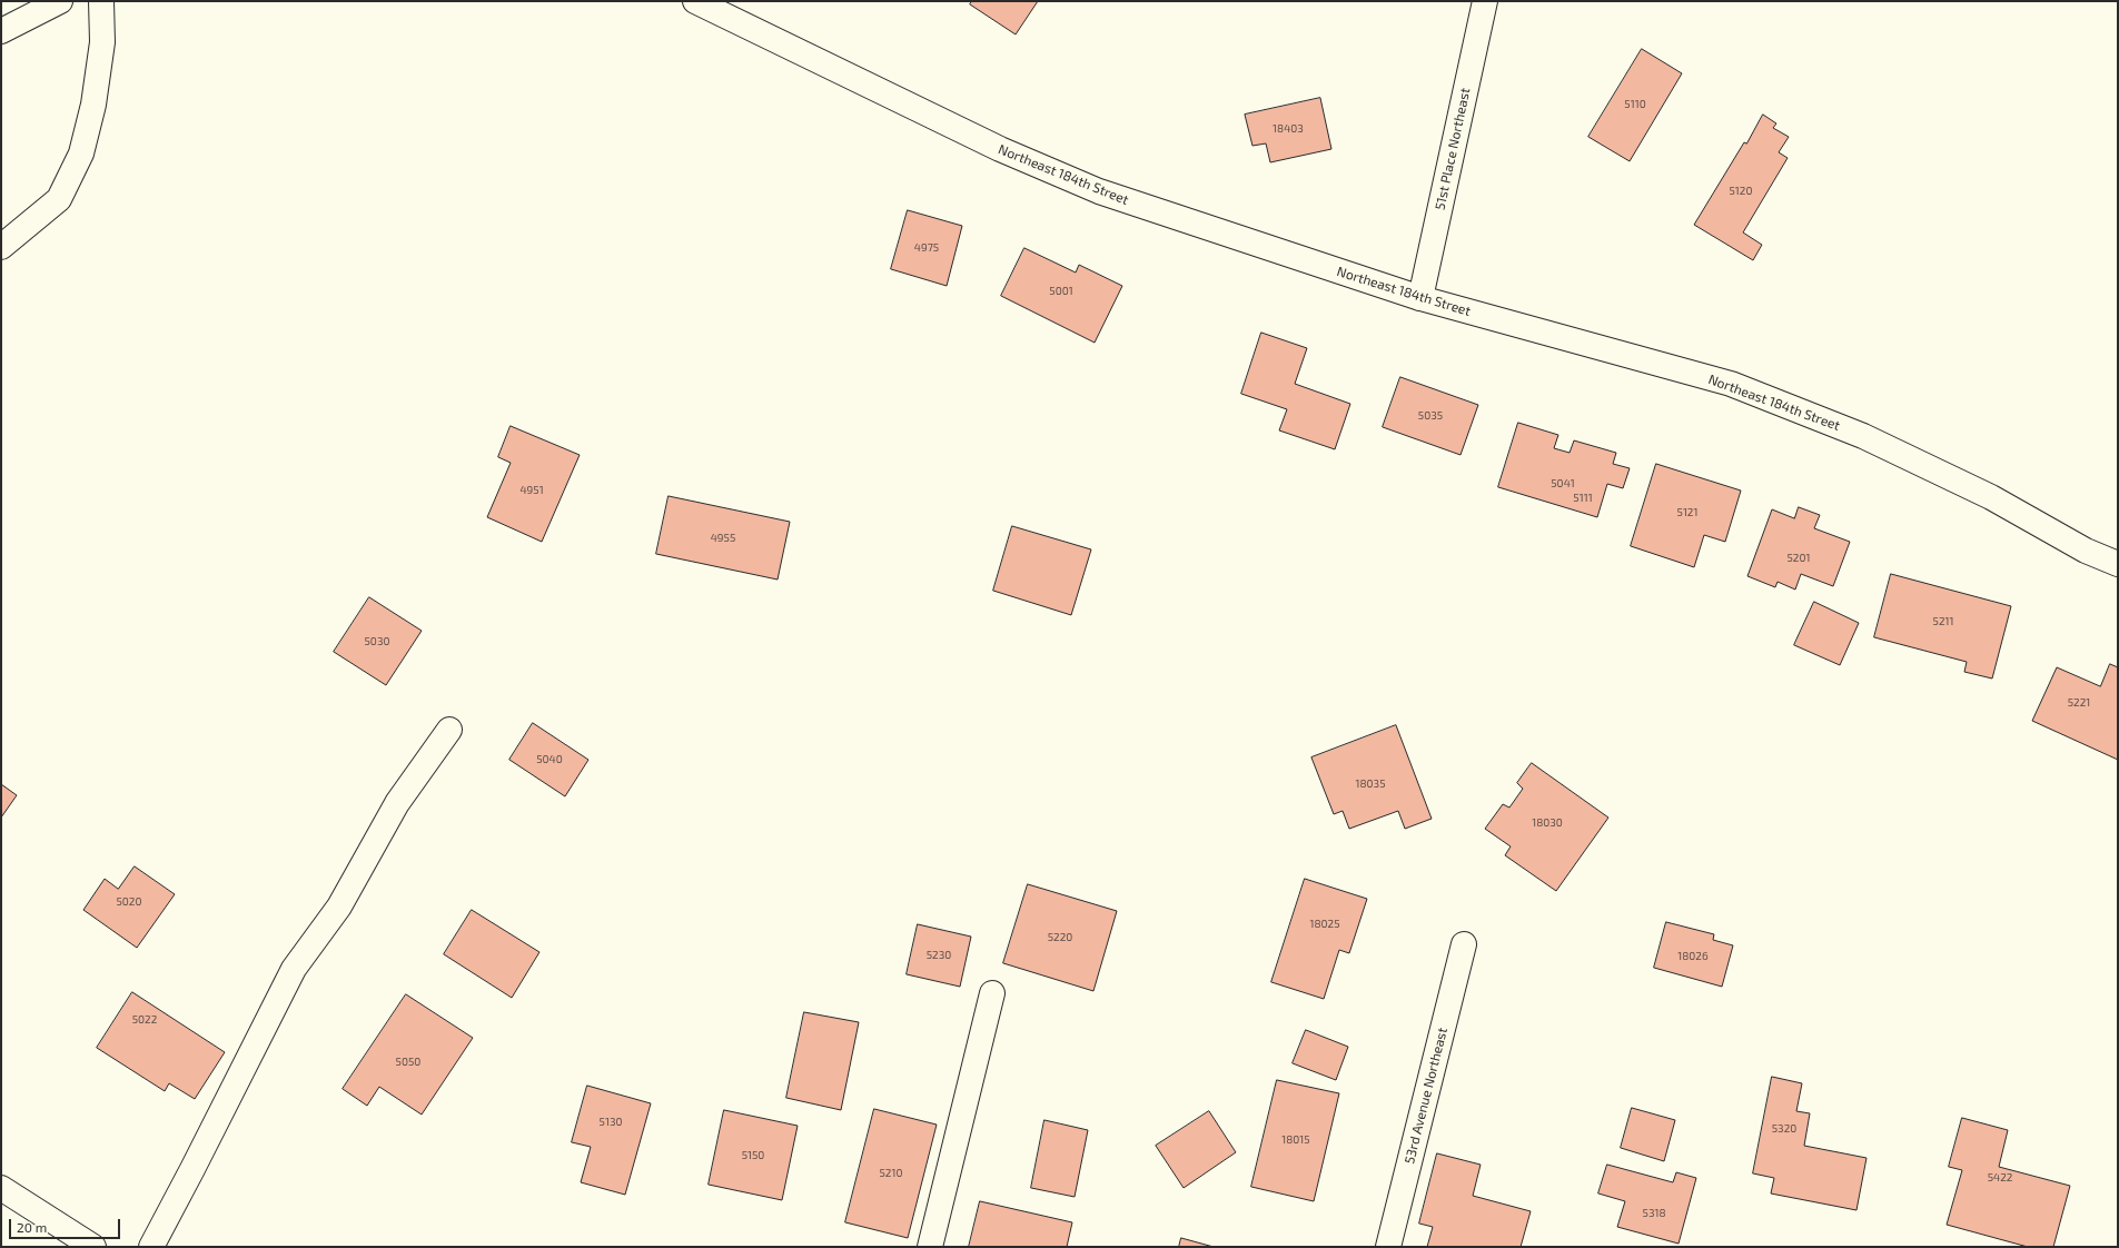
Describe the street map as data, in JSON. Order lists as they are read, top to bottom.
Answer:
{
  "streets": {
    "street": ["51st Place Northeast", "Northeast 184th Street", "53rd Avenue Northeast"]
  },
  "crossings": [
    ["51st Place Northeast", "Northeast 184th Street"]
  ],
  "house_numbers": [
    "5110",
    "18403",
    "5120",
    "4975",
    "5001",
    "5035",
    "5041",
    "4951",
    "5111",
    "5121",
    "4955",
    "5201",
    "5211",
    "5030",
    "5221",
    "5040",
    "18035",
    "18030",
    "5020",
    "18025",
    "5220",
    "5230",
    "18026",
    "5022",
    "5050",
    "5130",
    "5320",
    "18015",
    "5150",
    "5210",
    "5422",
    "5318"
  ],
  "scale_bar": "20 m"
}
